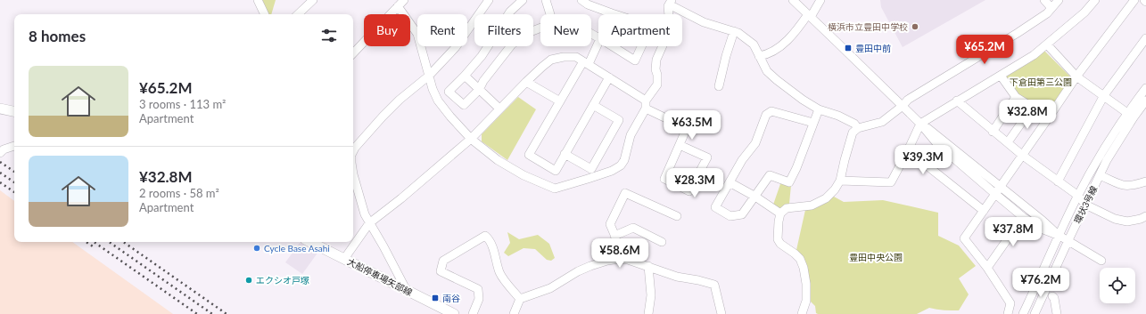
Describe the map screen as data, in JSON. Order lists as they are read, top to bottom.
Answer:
{
  "streets": {
    "main road": ["大船停車場矢部線"],
    "street": ["環状3号線"]
  },
  "parks": ["下倉田第三公園", "豊田中央公園"],
  "places": {
    "other": ["横浜市立豊田中学校", "Cycle Base Asahi", "エクシオ戸塚"],
    "transit": ["豊田中前", "南谷"]
  },
  "page": {
    "chip": [
      "Buy",
      "Rent",
      "Filters",
      "New",
      "Apartment"
    ],
    "heading": "8 homes",
    "price": [
      "¥65.2M",
      "¥32.8M",
      "¥63.5M",
      "¥39.3M",
      "¥28.3M",
      "¥37.8M",
      "¥58.6M",
      "¥76.2M"
    ],
    "list": [
      {
        "name": "¥65.2M",
        "note": "3 rooms · 113 m² · Apartment"
      },
      {
        "name": "¥32.8M",
        "note": "2 rooms · 58 m² · Apartment"
      }
    ]
  }
}
